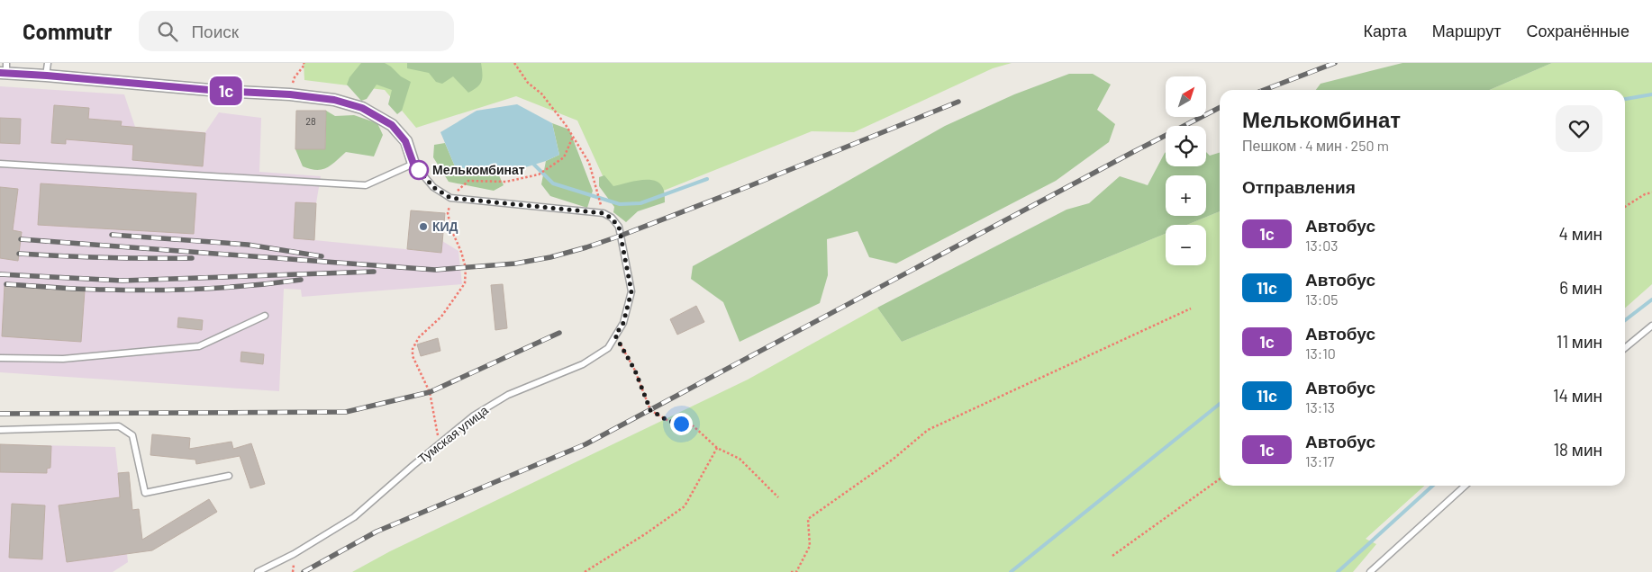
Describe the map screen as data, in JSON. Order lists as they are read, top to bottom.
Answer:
{
  "streets": {
    "lane": ["Тумская улица"]
  },
  "places": ["Мелькомбинат", "КИД"],
  "lines": ["bus line 1с"],
  "house_numbers": ["28"],
  "north": "top right",
  "page": {
    "header": "Commutr",
    "search": "Поиск",
    "nav": ["Карта", "Маршрут", "Сохранённые"],
    "on_map": "1с",
    "map_buttons": ["+", "−"],
    "heading": [
      ["Мелькомбинат", "Пешком · 4 мин · 250 m"],
      "Отправления"
    ],
    "list": [
      {
        "mark": "1с",
        "name": "Автобус",
        "note": "13:03",
        "value": "4 мин"
      },
      {
        "mark": "11с",
        "name": "Автобус",
        "note": "13:05",
        "value": "6 мин"
      },
      {
        "mark": "1с",
        "name": "Автобус",
        "note": "13:10",
        "value": "11 мин"
      },
      {
        "mark": "11с",
        "name": "Автобус",
        "note": "13:13",
        "value": "14 мин"
      },
      {
        "mark": "1с",
        "name": "Автобус",
        "note": "13:17",
        "value": "18 мин"
      }
    ]
  }
}
